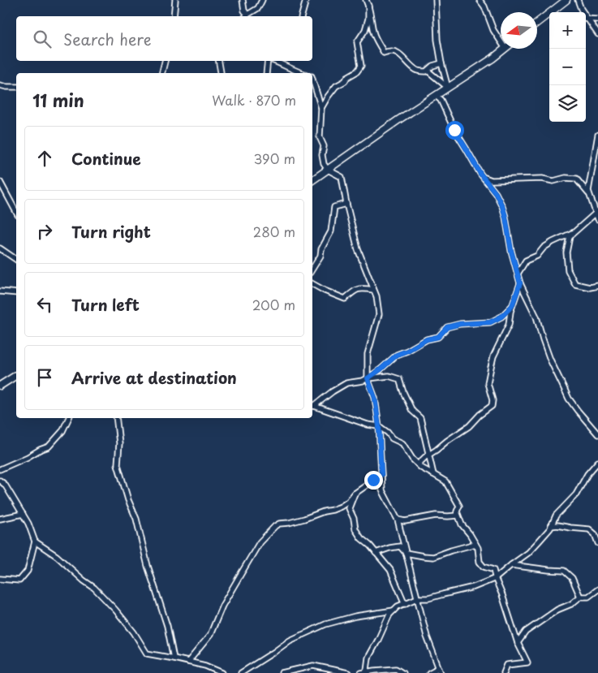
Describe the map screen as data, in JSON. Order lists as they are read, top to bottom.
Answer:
{
  "north": "left",
  "page": {
    "map_buttons": ["+", "−"],
    "search": "Search here",
    "heading": ["11 min", "Walk · 870 m"],
    "list": [
      ["Continue", "390 m"],
      ["Turn right", "280 m"],
      ["Turn left", "200 m"],
      "Arrive at destination"
    ]
  }
}
